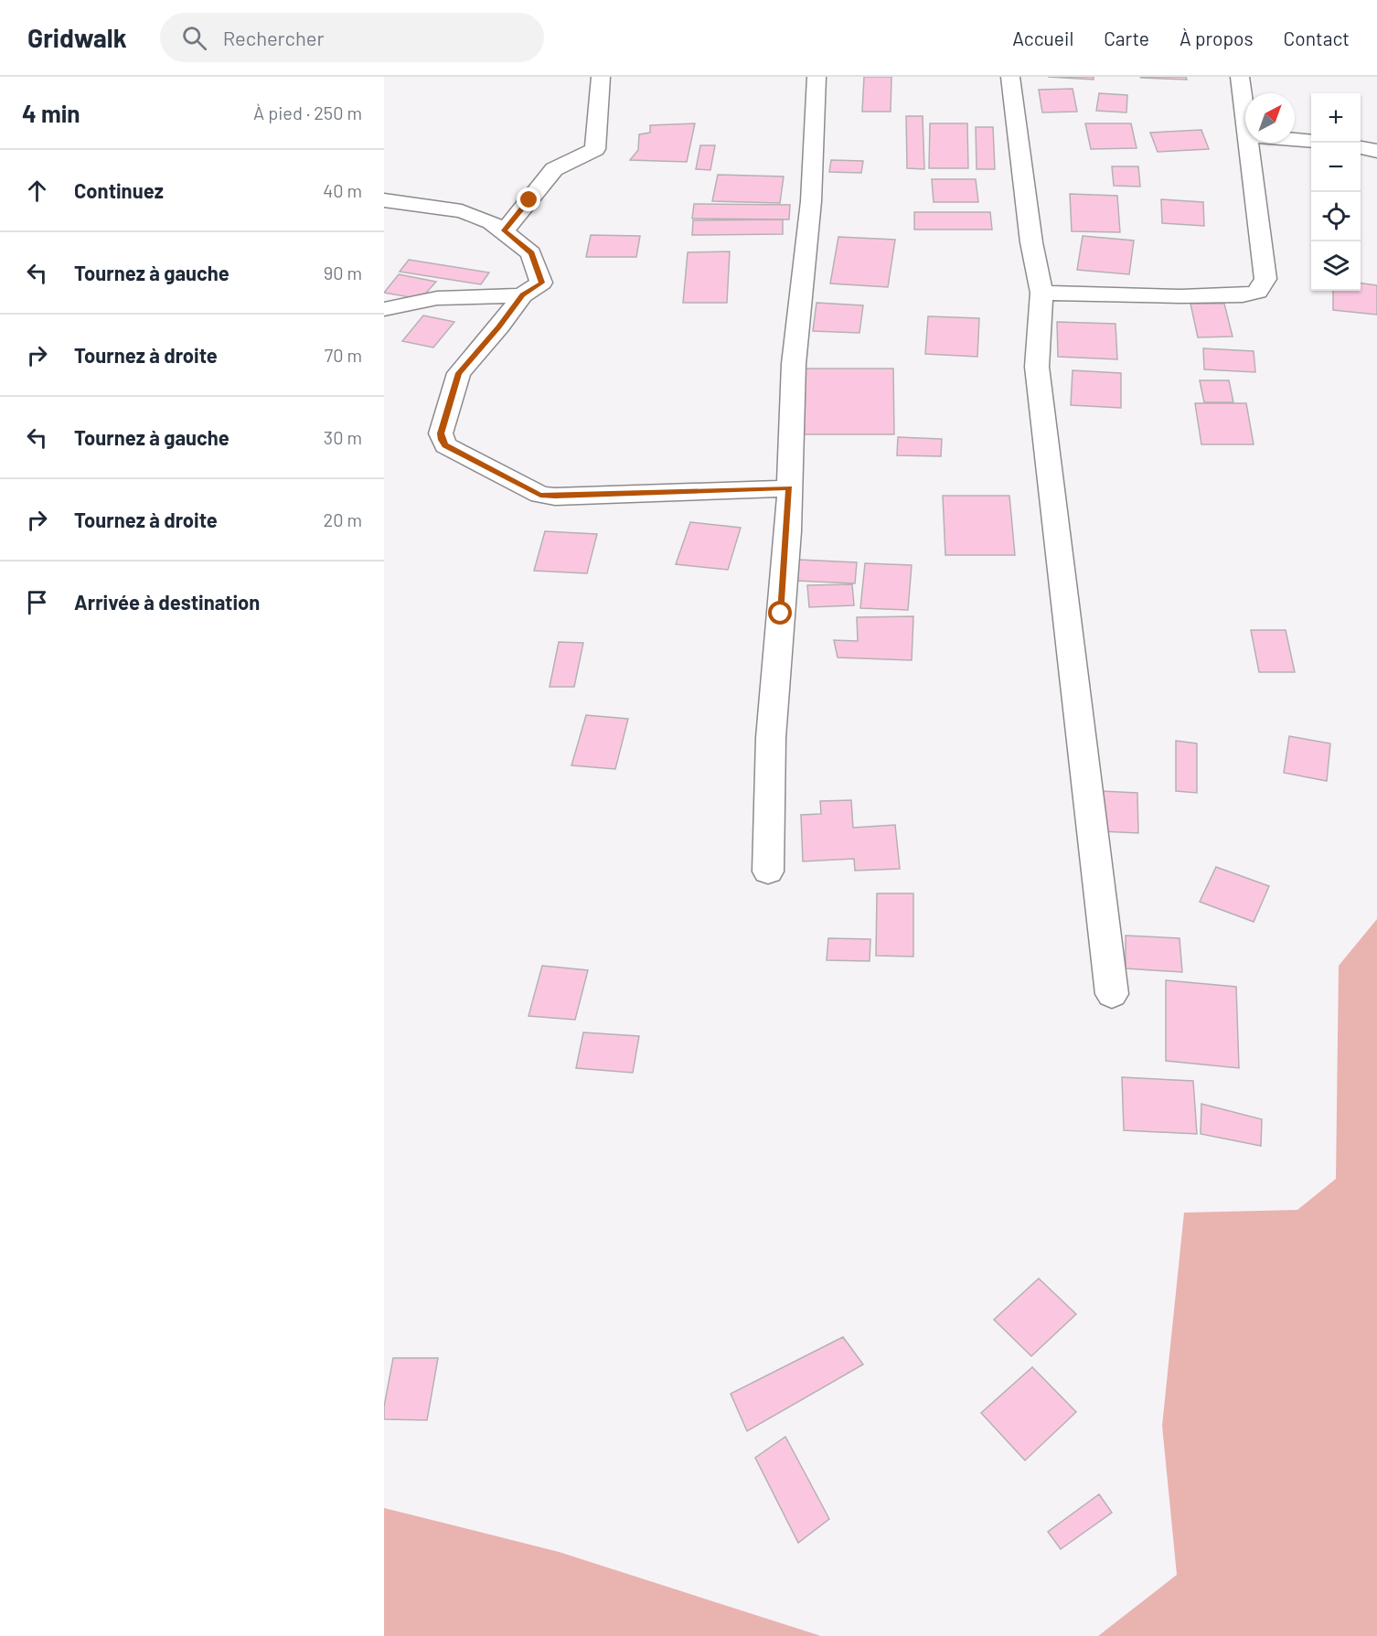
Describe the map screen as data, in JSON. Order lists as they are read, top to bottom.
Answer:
{
  "north": "top right",
  "page": {
    "header": "Gridwalk",
    "search": "Rechercher",
    "nav": [
      "Accueil",
      "Carte",
      "À propos",
      "Contact"
    ],
    "heading": ["4 min", "À pied · 250 m"],
    "map_buttons": ["+", "−"],
    "list": [
      ["Continuez", "40 m"],
      ["Tournez à gauche", "90 m"],
      ["Tournez à droite", "70 m"],
      ["Tournez à gauche", "30 m"],
      ["Tournez à droite", "20 m"],
      "Arrivée à destination"
    ]
  }
}
